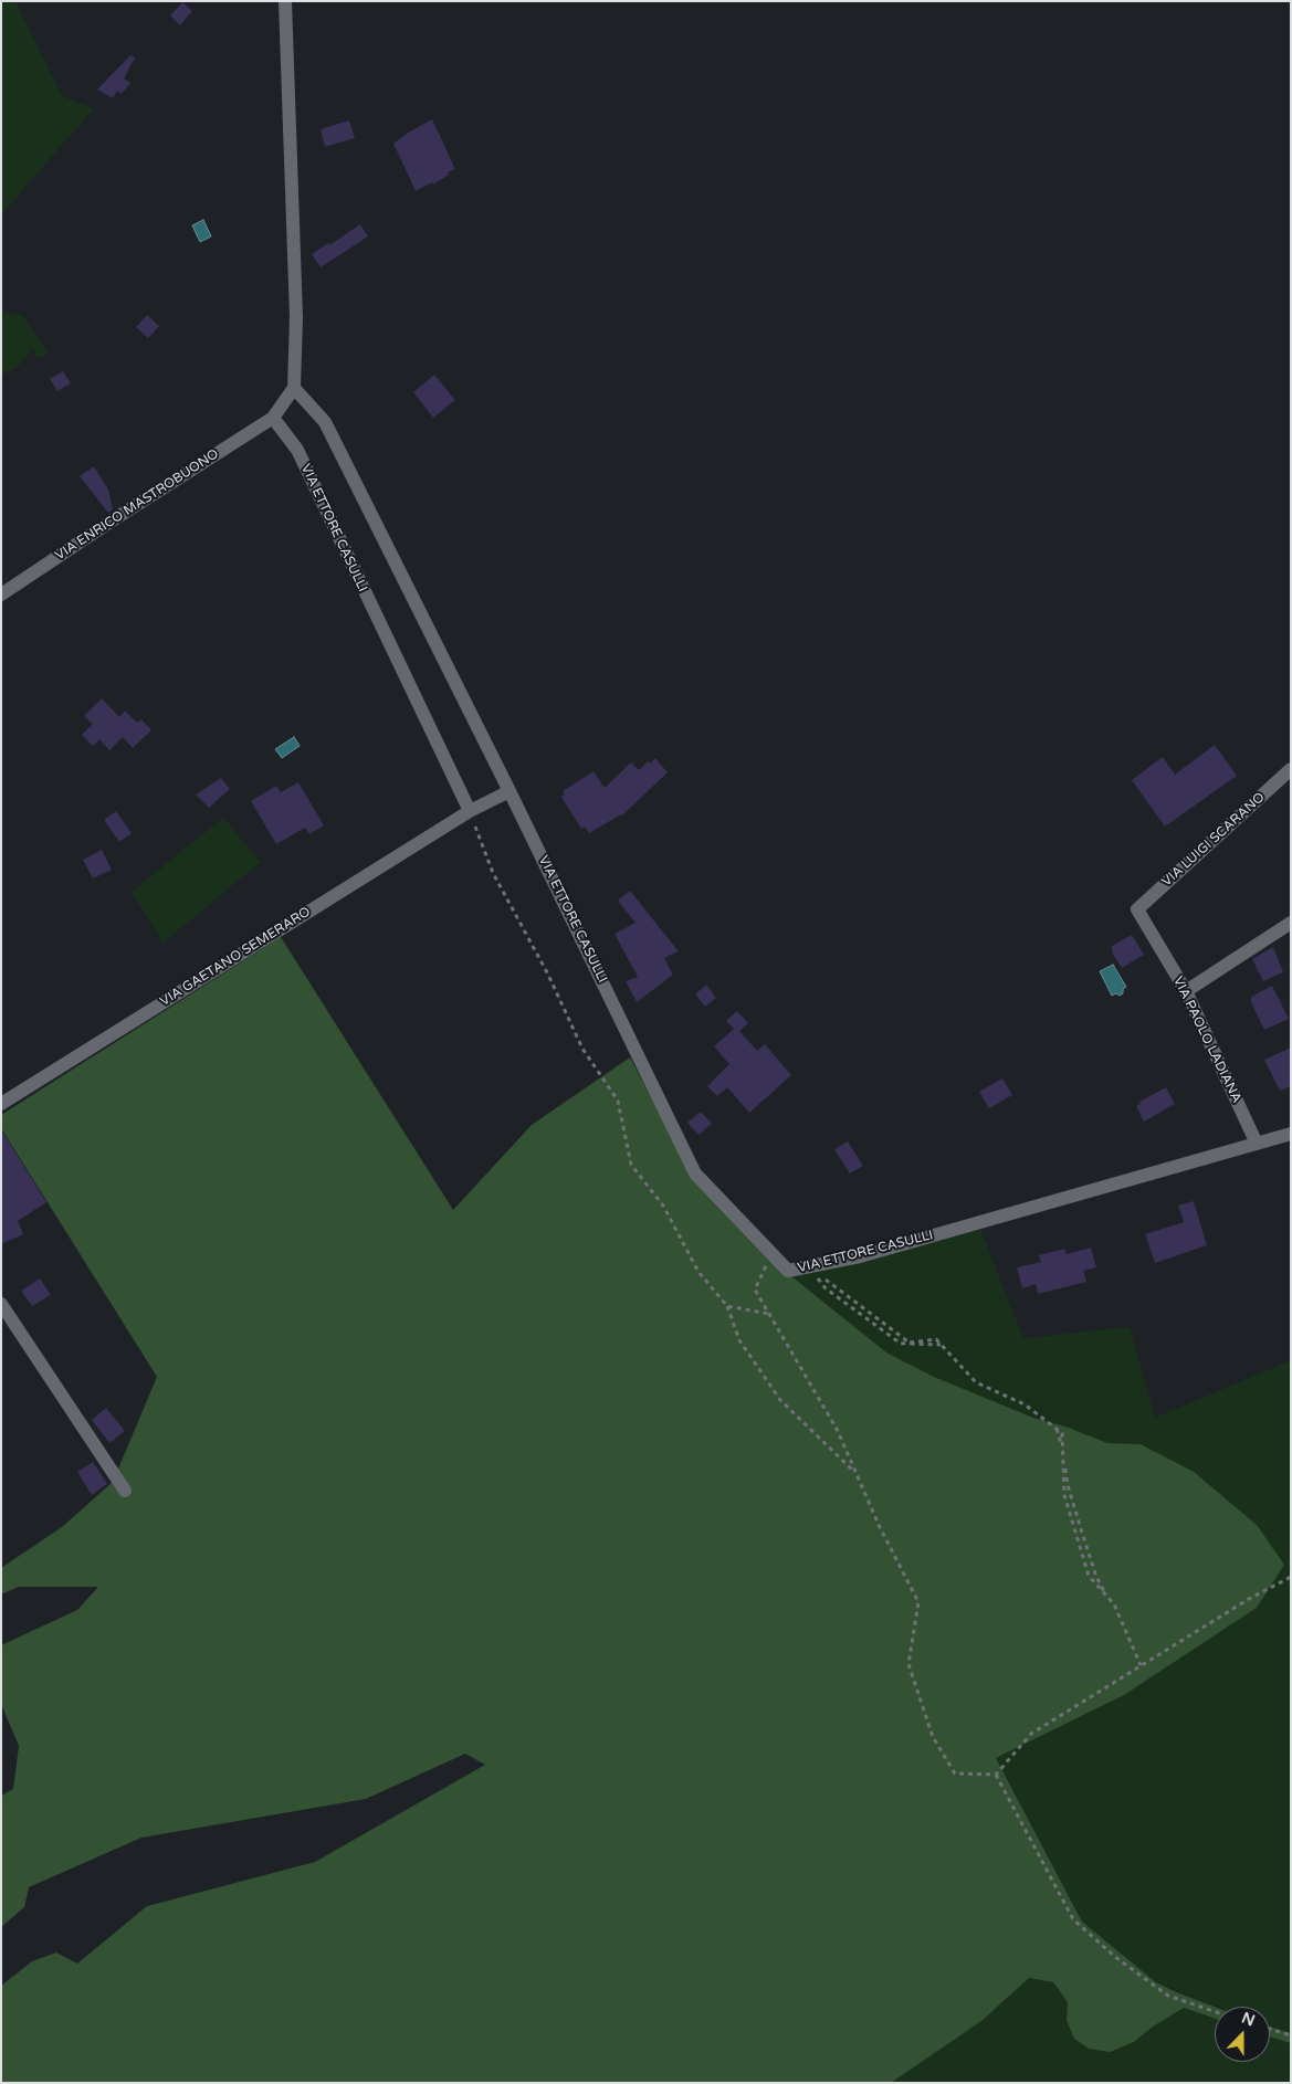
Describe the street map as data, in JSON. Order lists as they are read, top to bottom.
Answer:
{
  "streets": {
    "street": [
      "VIA ENRICO MASTROBUONO",
      "VIA ETTORE CASULLI",
      "VIA LUIGI SCARANO",
      "VIA GAETANO SEMERARO",
      "VIA PAOLO LADIANA"
    ]
  },
  "crossings": [
    ["VIA ENRICO MASTROBUONO", "VIA ETTORE CASULLI"],
    ["VIA ETTORE CASULLI", "VIA GAETANO SEMERARO"],
    ["VIA ETTORE CASULLI", "VIA PAOLO LADIANA"],
    ["VIA LUIGI SCARANO", "VIA PAOLO LADIANA"]
  ],
  "north": "top"
}
